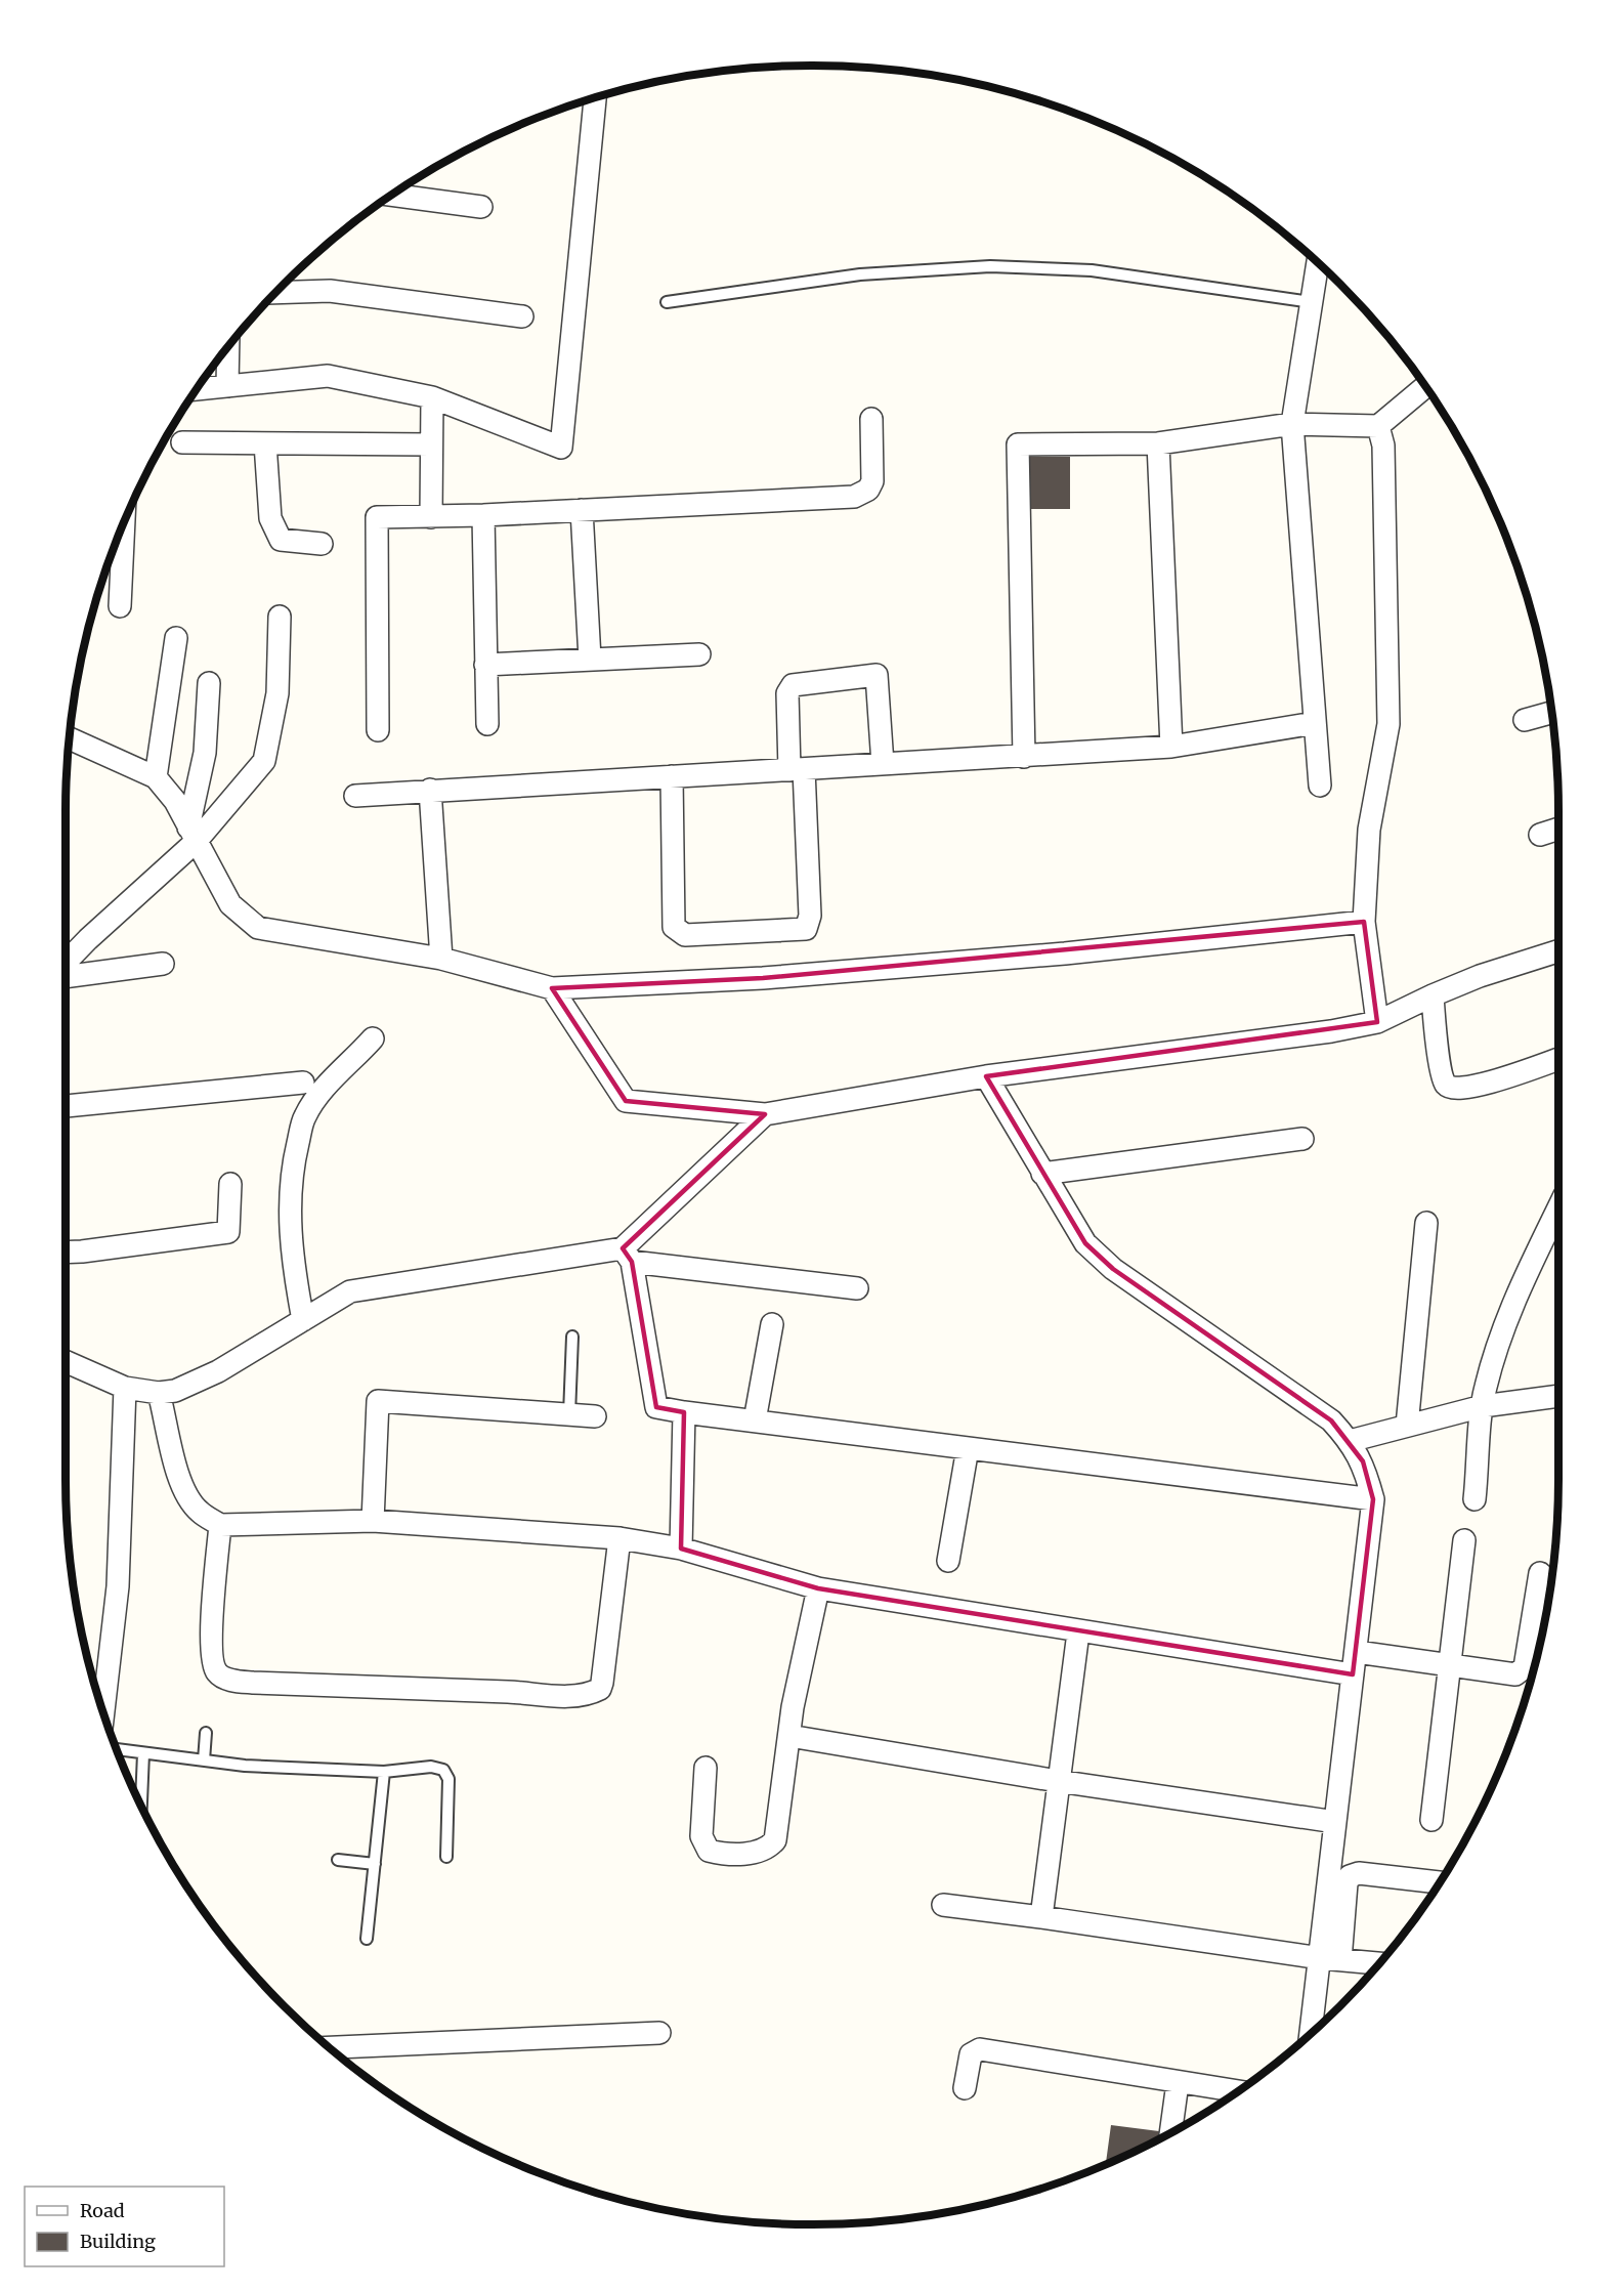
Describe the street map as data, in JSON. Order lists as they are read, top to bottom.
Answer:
{
  "legend": ["Road", "Building"]
}
